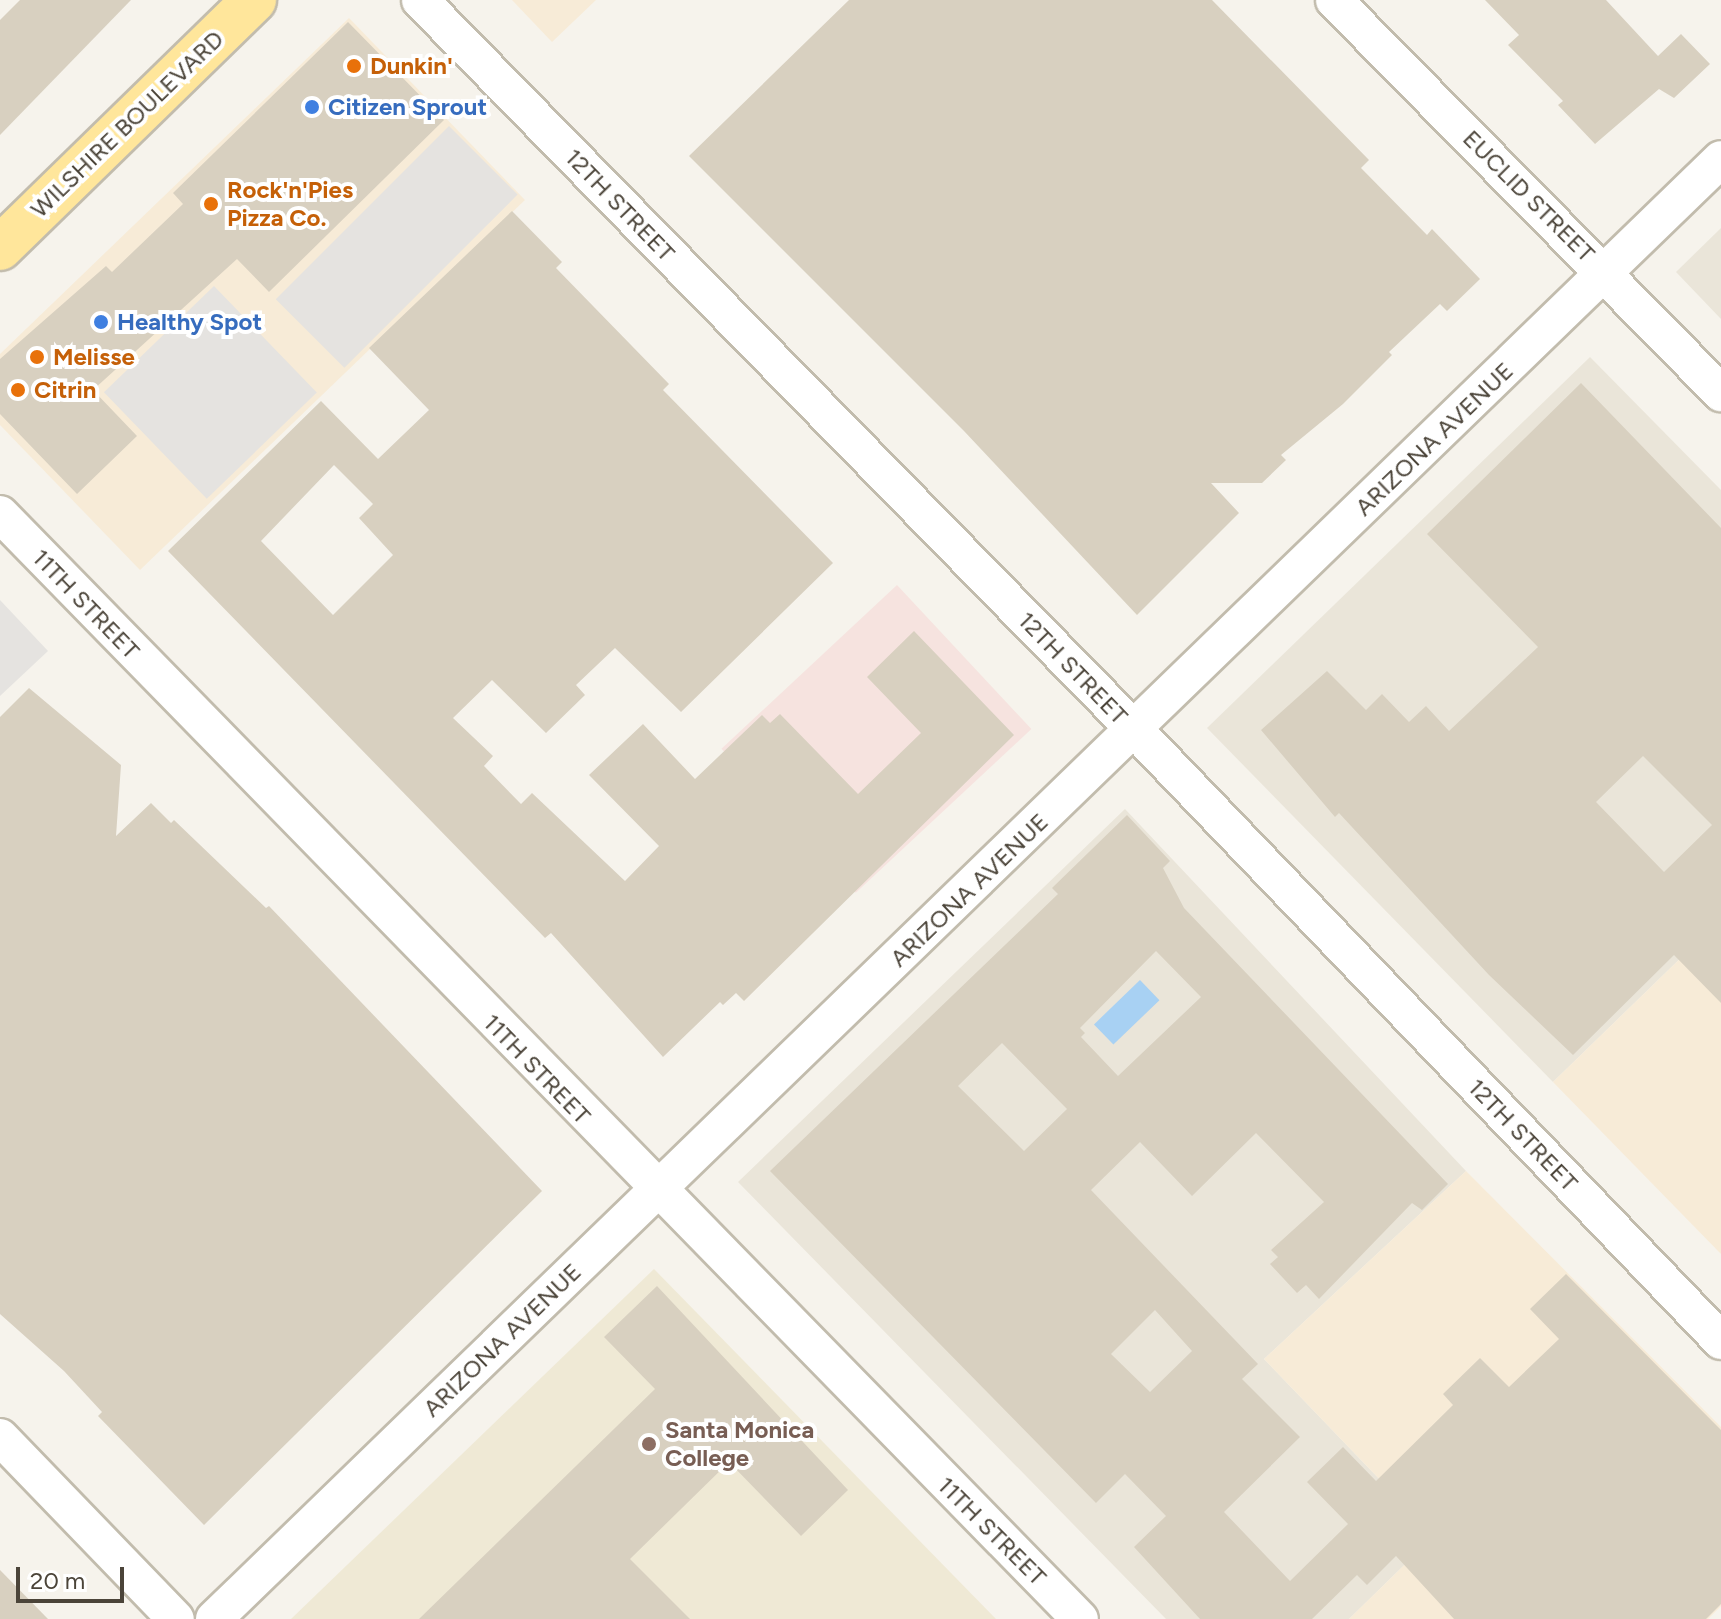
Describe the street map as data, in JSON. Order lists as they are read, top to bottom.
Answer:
{
  "streets": {
    "main road": ["WILSHIRE BOULEVARD"],
    "street": [
      "EUCLID STREET",
      "12TH STREET",
      "ARIZONA AVENUE",
      "11TH STREET"
    ]
  },
  "crossings": [
    ["EUCLID STREET", "ARIZONA AVENUE"],
    ["12TH STREET", "ARIZONA AVENUE"],
    ["ARIZONA AVENUE", "11TH STREET"]
  ],
  "places": [
    "Dunkin'",
    "Citizen Sprout",
    "Rock'n'Pies Pizza Co.",
    "Healthy Spot",
    "Melisse",
    "Citrin",
    "Santa Monica College"
  ],
  "scale_bar": "20 m"
}
